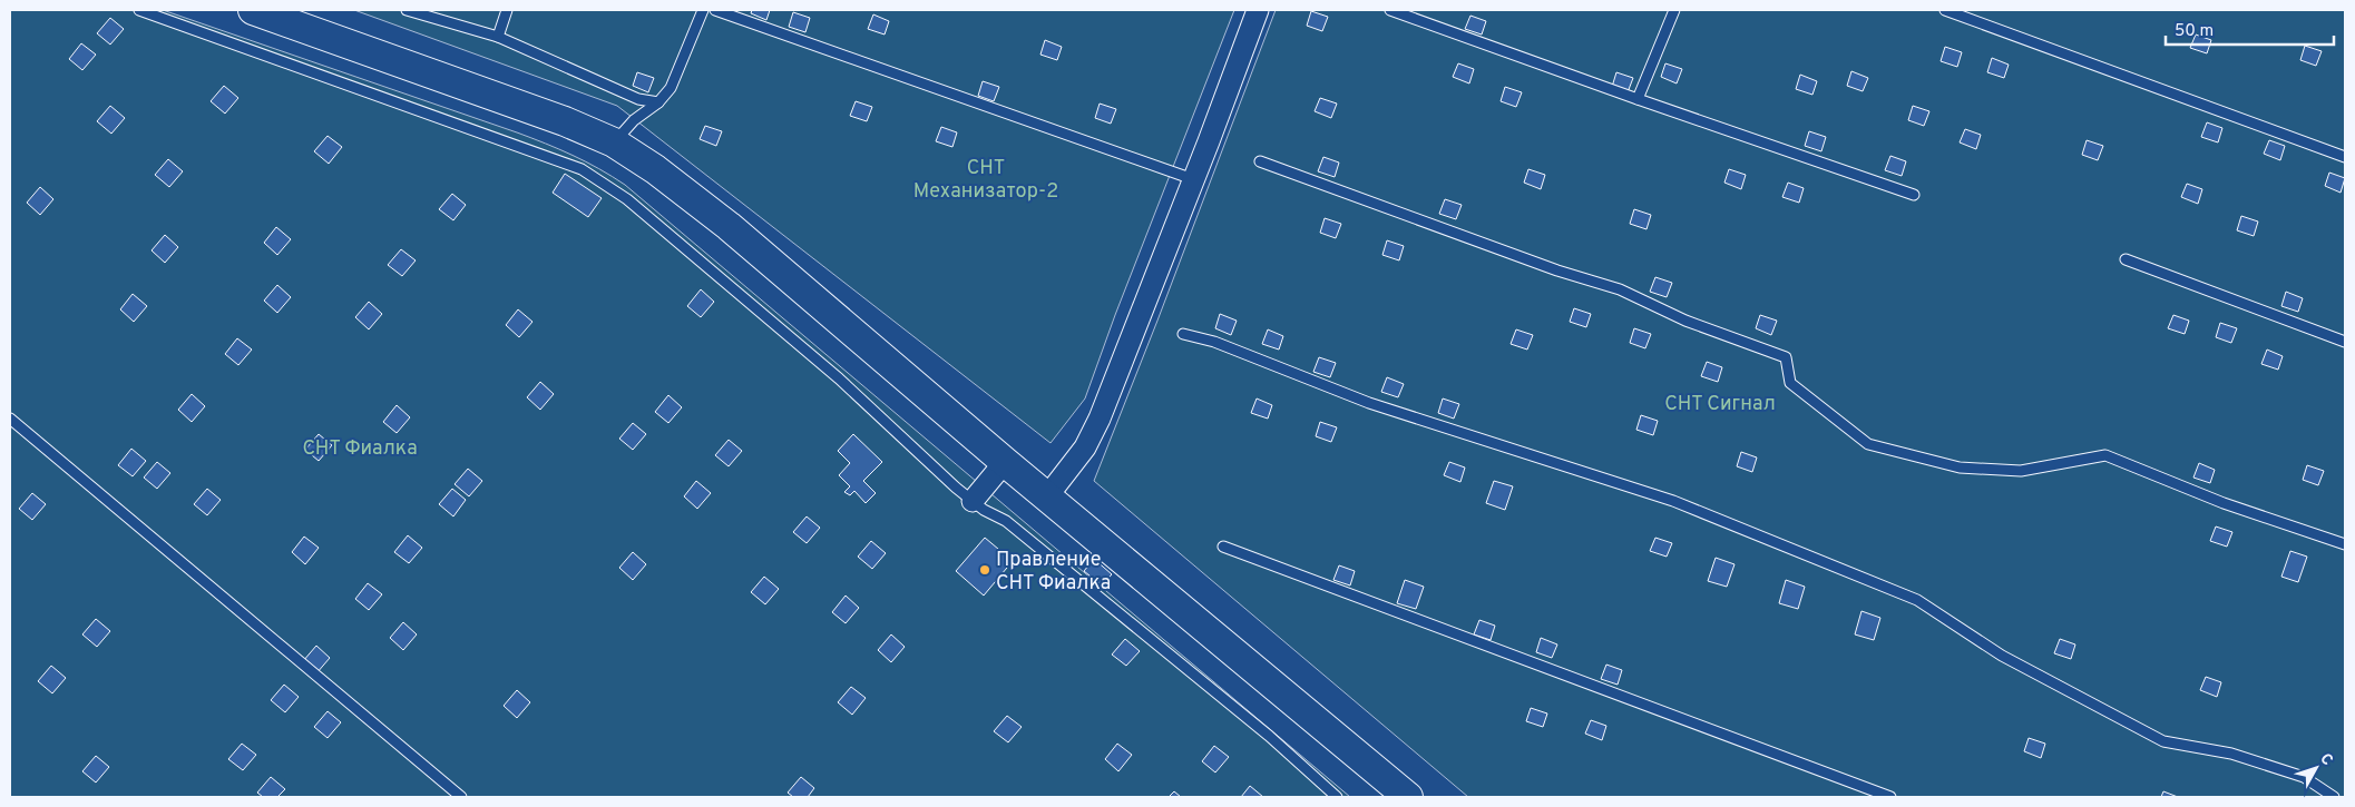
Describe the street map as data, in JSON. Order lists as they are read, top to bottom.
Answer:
{
  "parks": ["СНТ Механизатор-2", "СНТ Сигнал", "СНТ Фиалка"],
  "places": ["Правление СНТ Фиалка"],
  "scale_bar": "50 m",
  "north": "top right"
}
